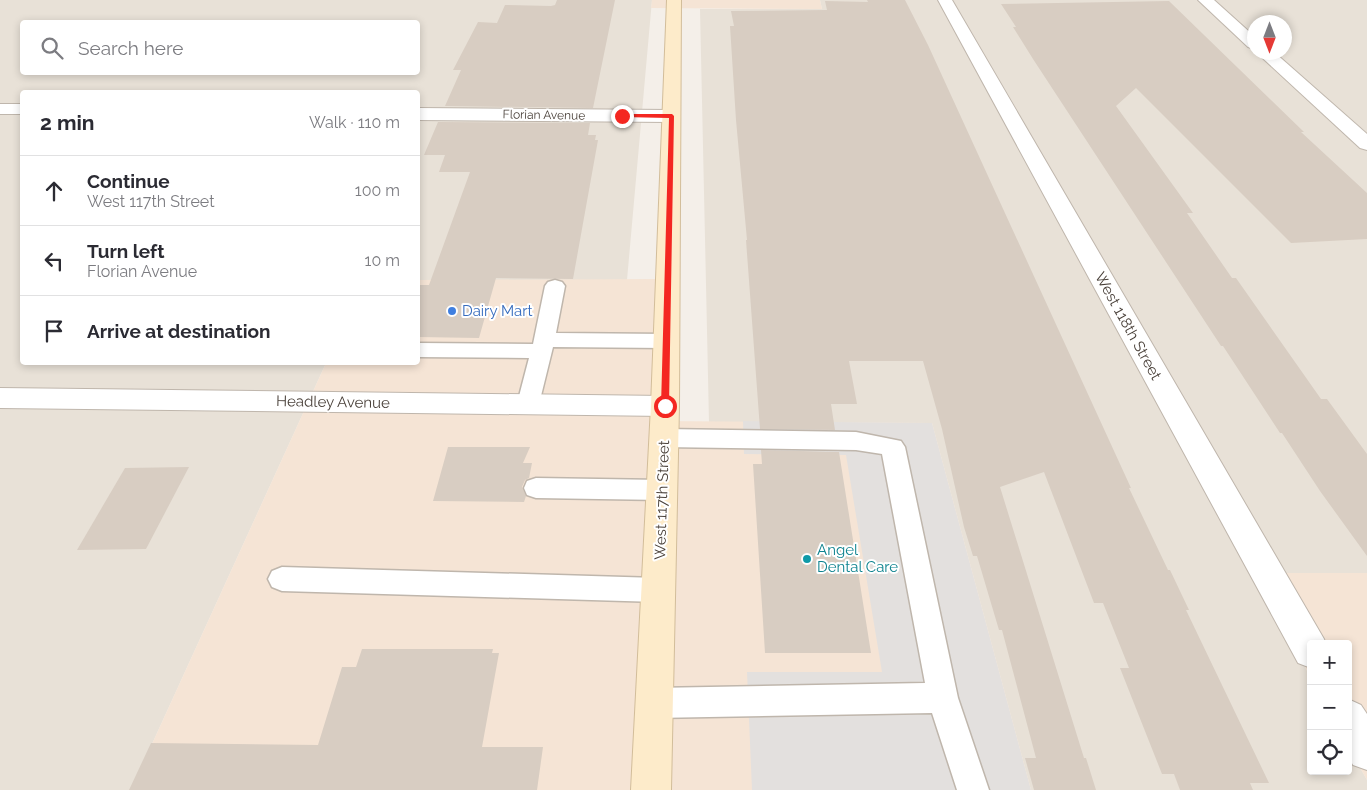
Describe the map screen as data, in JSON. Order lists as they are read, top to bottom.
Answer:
{
  "streets": {
    "main road": ["West 117th Street"],
    "street": ["Florian Avenue", "West 118th Street", "Headley Avenue"]
  },
  "crossings": [
    ["Florian Avenue", "West 117th Street"],
    ["Headley Avenue", "West 117th Street"]
  ],
  "places": ["Dairy Mart", "Angel Dental Care"],
  "north": "bottom",
  "page": {
    "search": "Search here",
    "heading": ["2 min", "Walk · 110 m"],
    "list": [
      ["Continue", "West 117th Street", "100 m"],
      ["Turn left", "Florian Avenue", "10 m"],
      "Arrive at destination"
    ],
    "map_buttons": ["+", "−"]
  }
}
